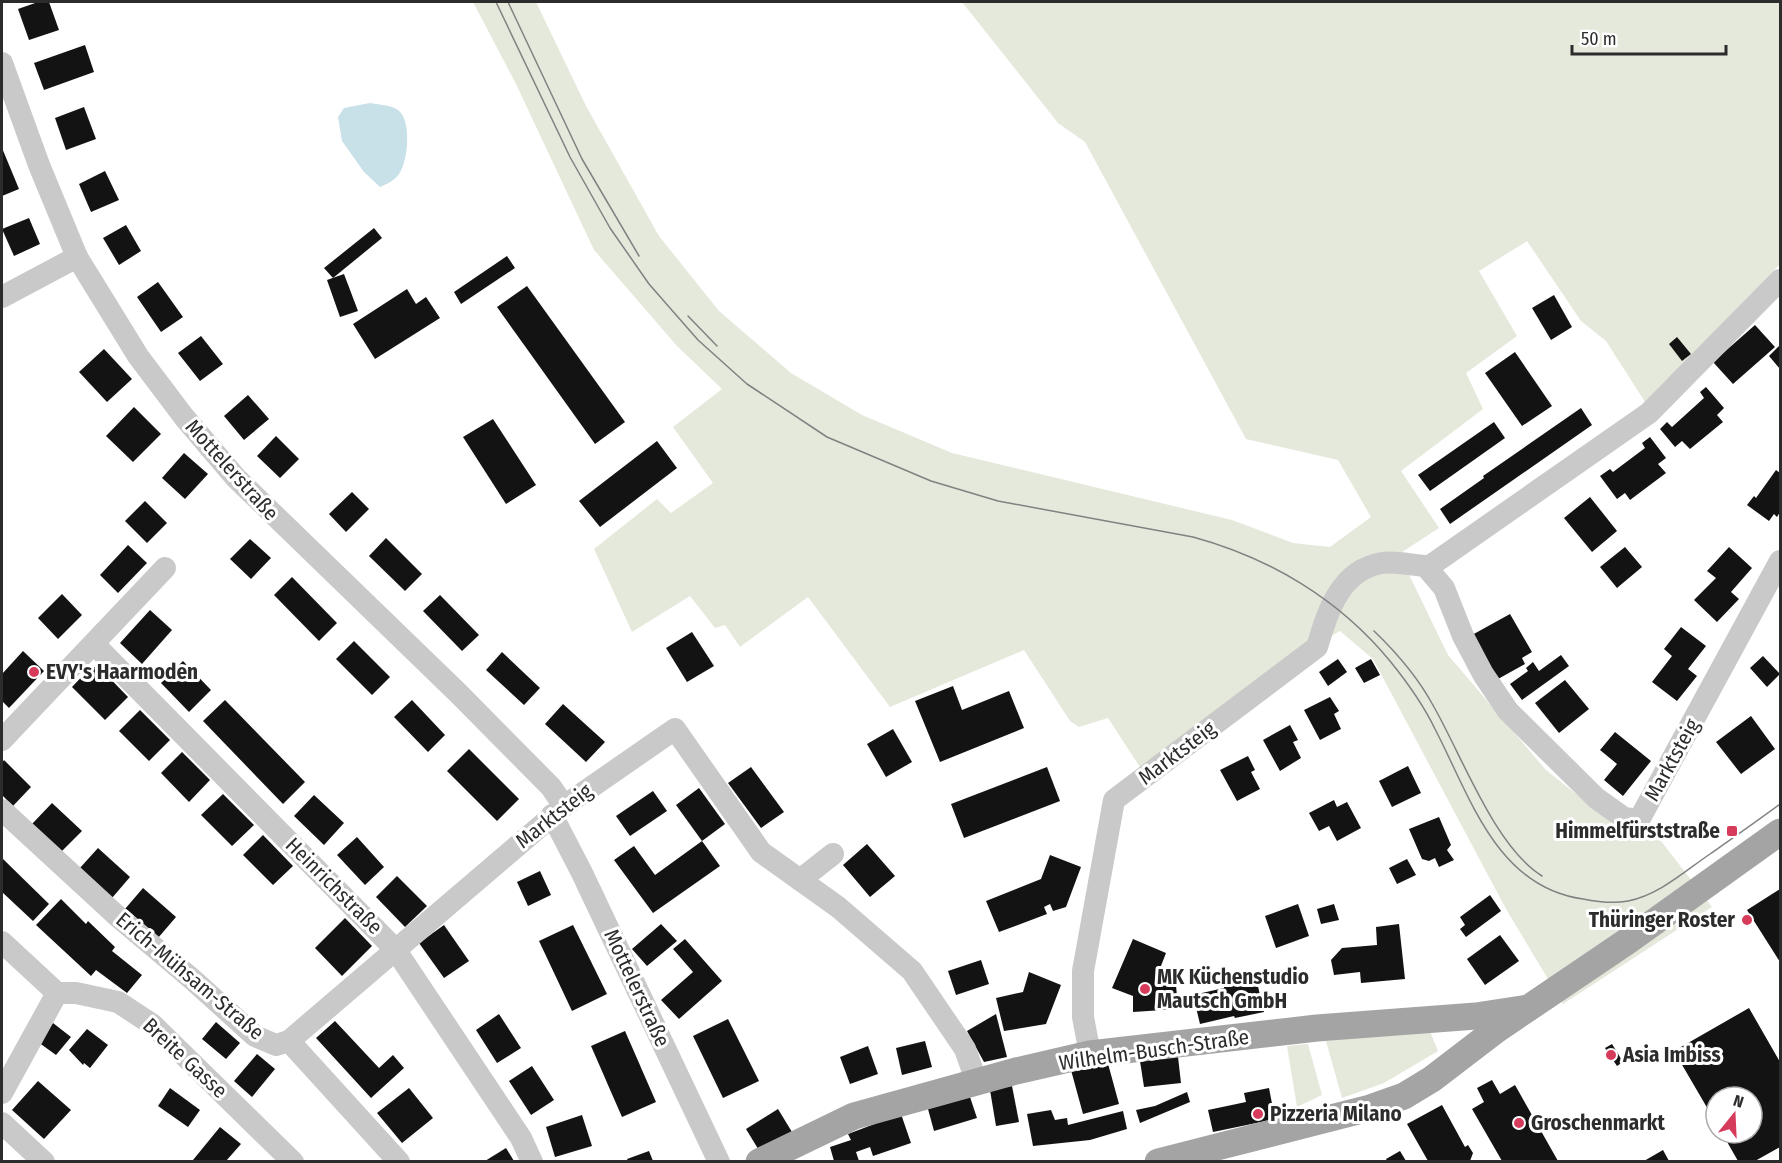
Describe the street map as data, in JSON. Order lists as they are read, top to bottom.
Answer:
{
  "streets": {
    "main road": ["Wilhelm-Busch-Straße"],
    "street": [
      "Mottelerstraße",
      "Marktsteig",
      "Heinrichstraße",
      "Erich-Mühsam-Straße",
      "Breite Gasse"
    ]
  },
  "crossings": [
    ["Mottelerstraße", "Marktsteig"],
    ["Marktsteig", "Heinrichstraße"],
    ["Marktsteig", "Erich-Mühsam-Straße"],
    ["Marktsteig", "Wilhelm-Busch-Straße"]
  ],
  "places": {
    "other": [
      "EVY's Haarmoden",
      "Thüringer Roster",
      "MK Küchenstudio Mautsch GmbH",
      "Asia Imbiss",
      "Pizzeria Milano",
      "Groschenmarkt"
    ],
    "transit": ["Himmelfürststraße"]
  },
  "scale_bar": "50 m",
  "north": "top"
}
